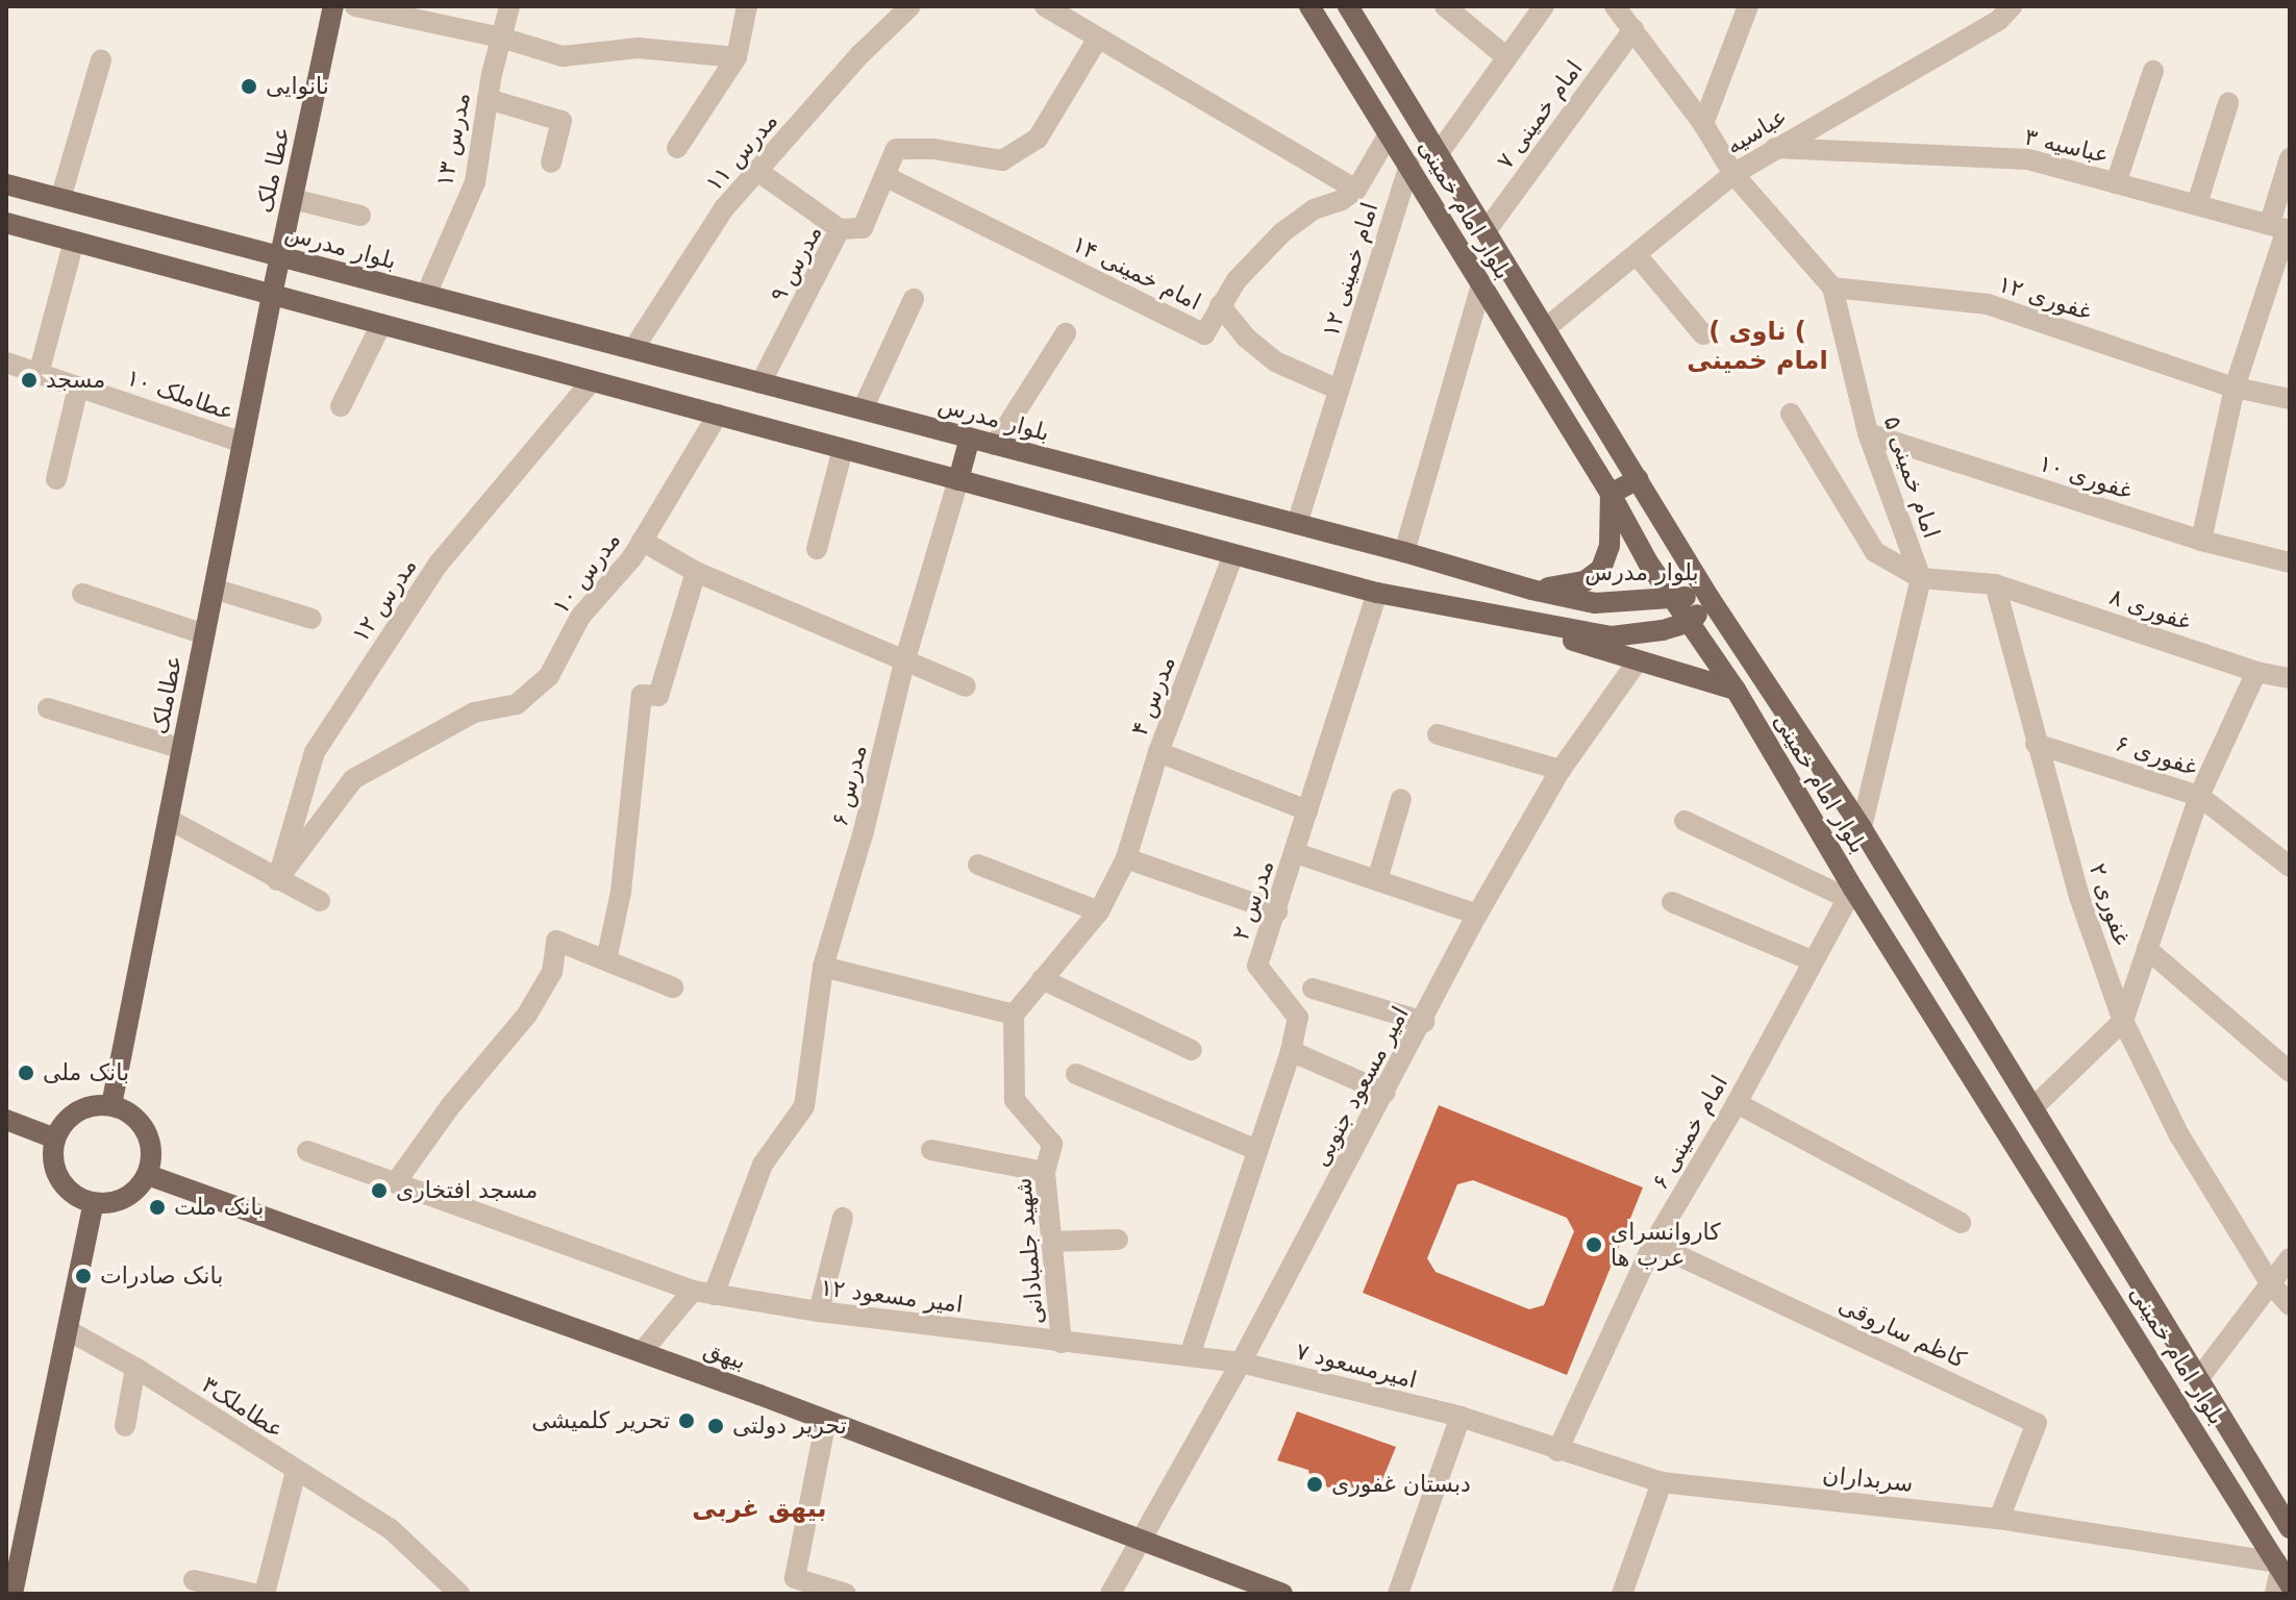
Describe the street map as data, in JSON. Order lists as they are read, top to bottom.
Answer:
{
  "streets": {
    "main road": [
      "عطا ملک",
      "بلوار امام خمینی",
      "بلوار مدرس",
      "عطاملک",
      "بیهق"
    ],
    "street": [
      "امام خمینی ۷",
      "عباسیه",
      "مدرس ۱۳",
      "عباسیه ۳",
      "مدرس ۱۱",
      "مدرس ۹",
      "امام خمینی ۱۲",
      "امام خمینی ۱۴",
      "غفوری ۱۲",
      "عطاملک ۱۰",
      "امام خمینی ۵",
      "غفوری ۱۰",
      "مدرس ۱۰",
      "مدرس ۱۲",
      "غفوری ۸",
      "مدرس ۴",
      "غفوری ۶",
      "مدرس ۶",
      "مدرس ۲",
      "غفوری ۲",
      "امیر مسعود جنوبی",
      "امام خمینی ۶",
      "شهید جلمبادانی",
      "امیر مسعود ۱۲",
      "کاظم ساروقی",
      "امیرمسعود ۷",
      "عطاملک۳",
      "سربداران"
    ]
  },
  "crossings": [
    ["امام خمینی ۷", "بلوار امام خمینی"],
    ["امام خمینی ۷", "امام خمینی ۵"],
    ["عباسیه", "عباسیه ۳"],
    ["عباسیه", "بلوار امام خمینی"],
    ["عباسیه", "امام خمینی ۵"],
    ["مدرس ۱۳", "بلوار مدرس"],
    ["مدرس ۱۱", "بلوار مدرس"],
    ["عطا ملک", "بلوار مدرس"],
    ["عطا ملک", "عطاملک"],
    ["بلوار امام خمینی", "بلوار مدرس"],
    ["بلوار امام خمینی", "امام خمینی ۱۲"],
    ["بلوار امام خمینی", "امام خمینی ۶"],
    ["بلوار امام خمینی", "سربداران"],
    ["بلوار مدرس", "مدرس ۹"],
    ["بلوار مدرس", "امام خمینی ۱۲"],
    ["مدرس ۹", "امام خمینی ۱۴"],
    ["غفوری ۱۲", "امام خمینی ۵"],
    ["عطاملک ۱۰", "عطاملک"],
    ["امام خمینی ۵", "غفوری ۱۰"],
    ["مدرس ۱۰", "مدرس ۱۲"],
    ["غفوری ۸", "غفوری ۲"],
    ["عطاملک", "بیهق"],
    ["غفوری ۶", "غفوری ۲"],
    ["مدرس ۶", "امیر مسعود ۱۲"],
    ["مدرس ۲", "امیر مسعود ۱۲"],
    ["امیر مسعود جنوبی", "امیر مسعود ۱۲"],
    ["امیر مسعود جنوبی", "بیهق"],
    ["امیر مسعود جنوبی", "امیرمسعود ۷"],
    ["امام خمینی ۶", "کاظم ساروقی"],
    ["امام خمینی ۶", "سربداران"],
    ["شهید جلمبادانی", "امیر مسعود ۱۲"],
    ["امیر مسعود ۱۲", "امیرمسعود ۷"],
    ["کاظم ساروقی", "سربداران"],
    ["امیرمسعود ۷", "سربداران"]
  ],
  "districts": ["( ناوی ( امام خمینی", "بیهق غربی"],
  "places": [
    "نانوایی",
    "مسجد",
    "بانک ملی",
    "مسجد افتخاری",
    "بانک ملت",
    "کاروانسرای عرب ها",
    "بانک صادرات",
    "تحریر کلمیشی",
    "تحریر دولتی",
    "دبستان غفوری"
  ]
}
